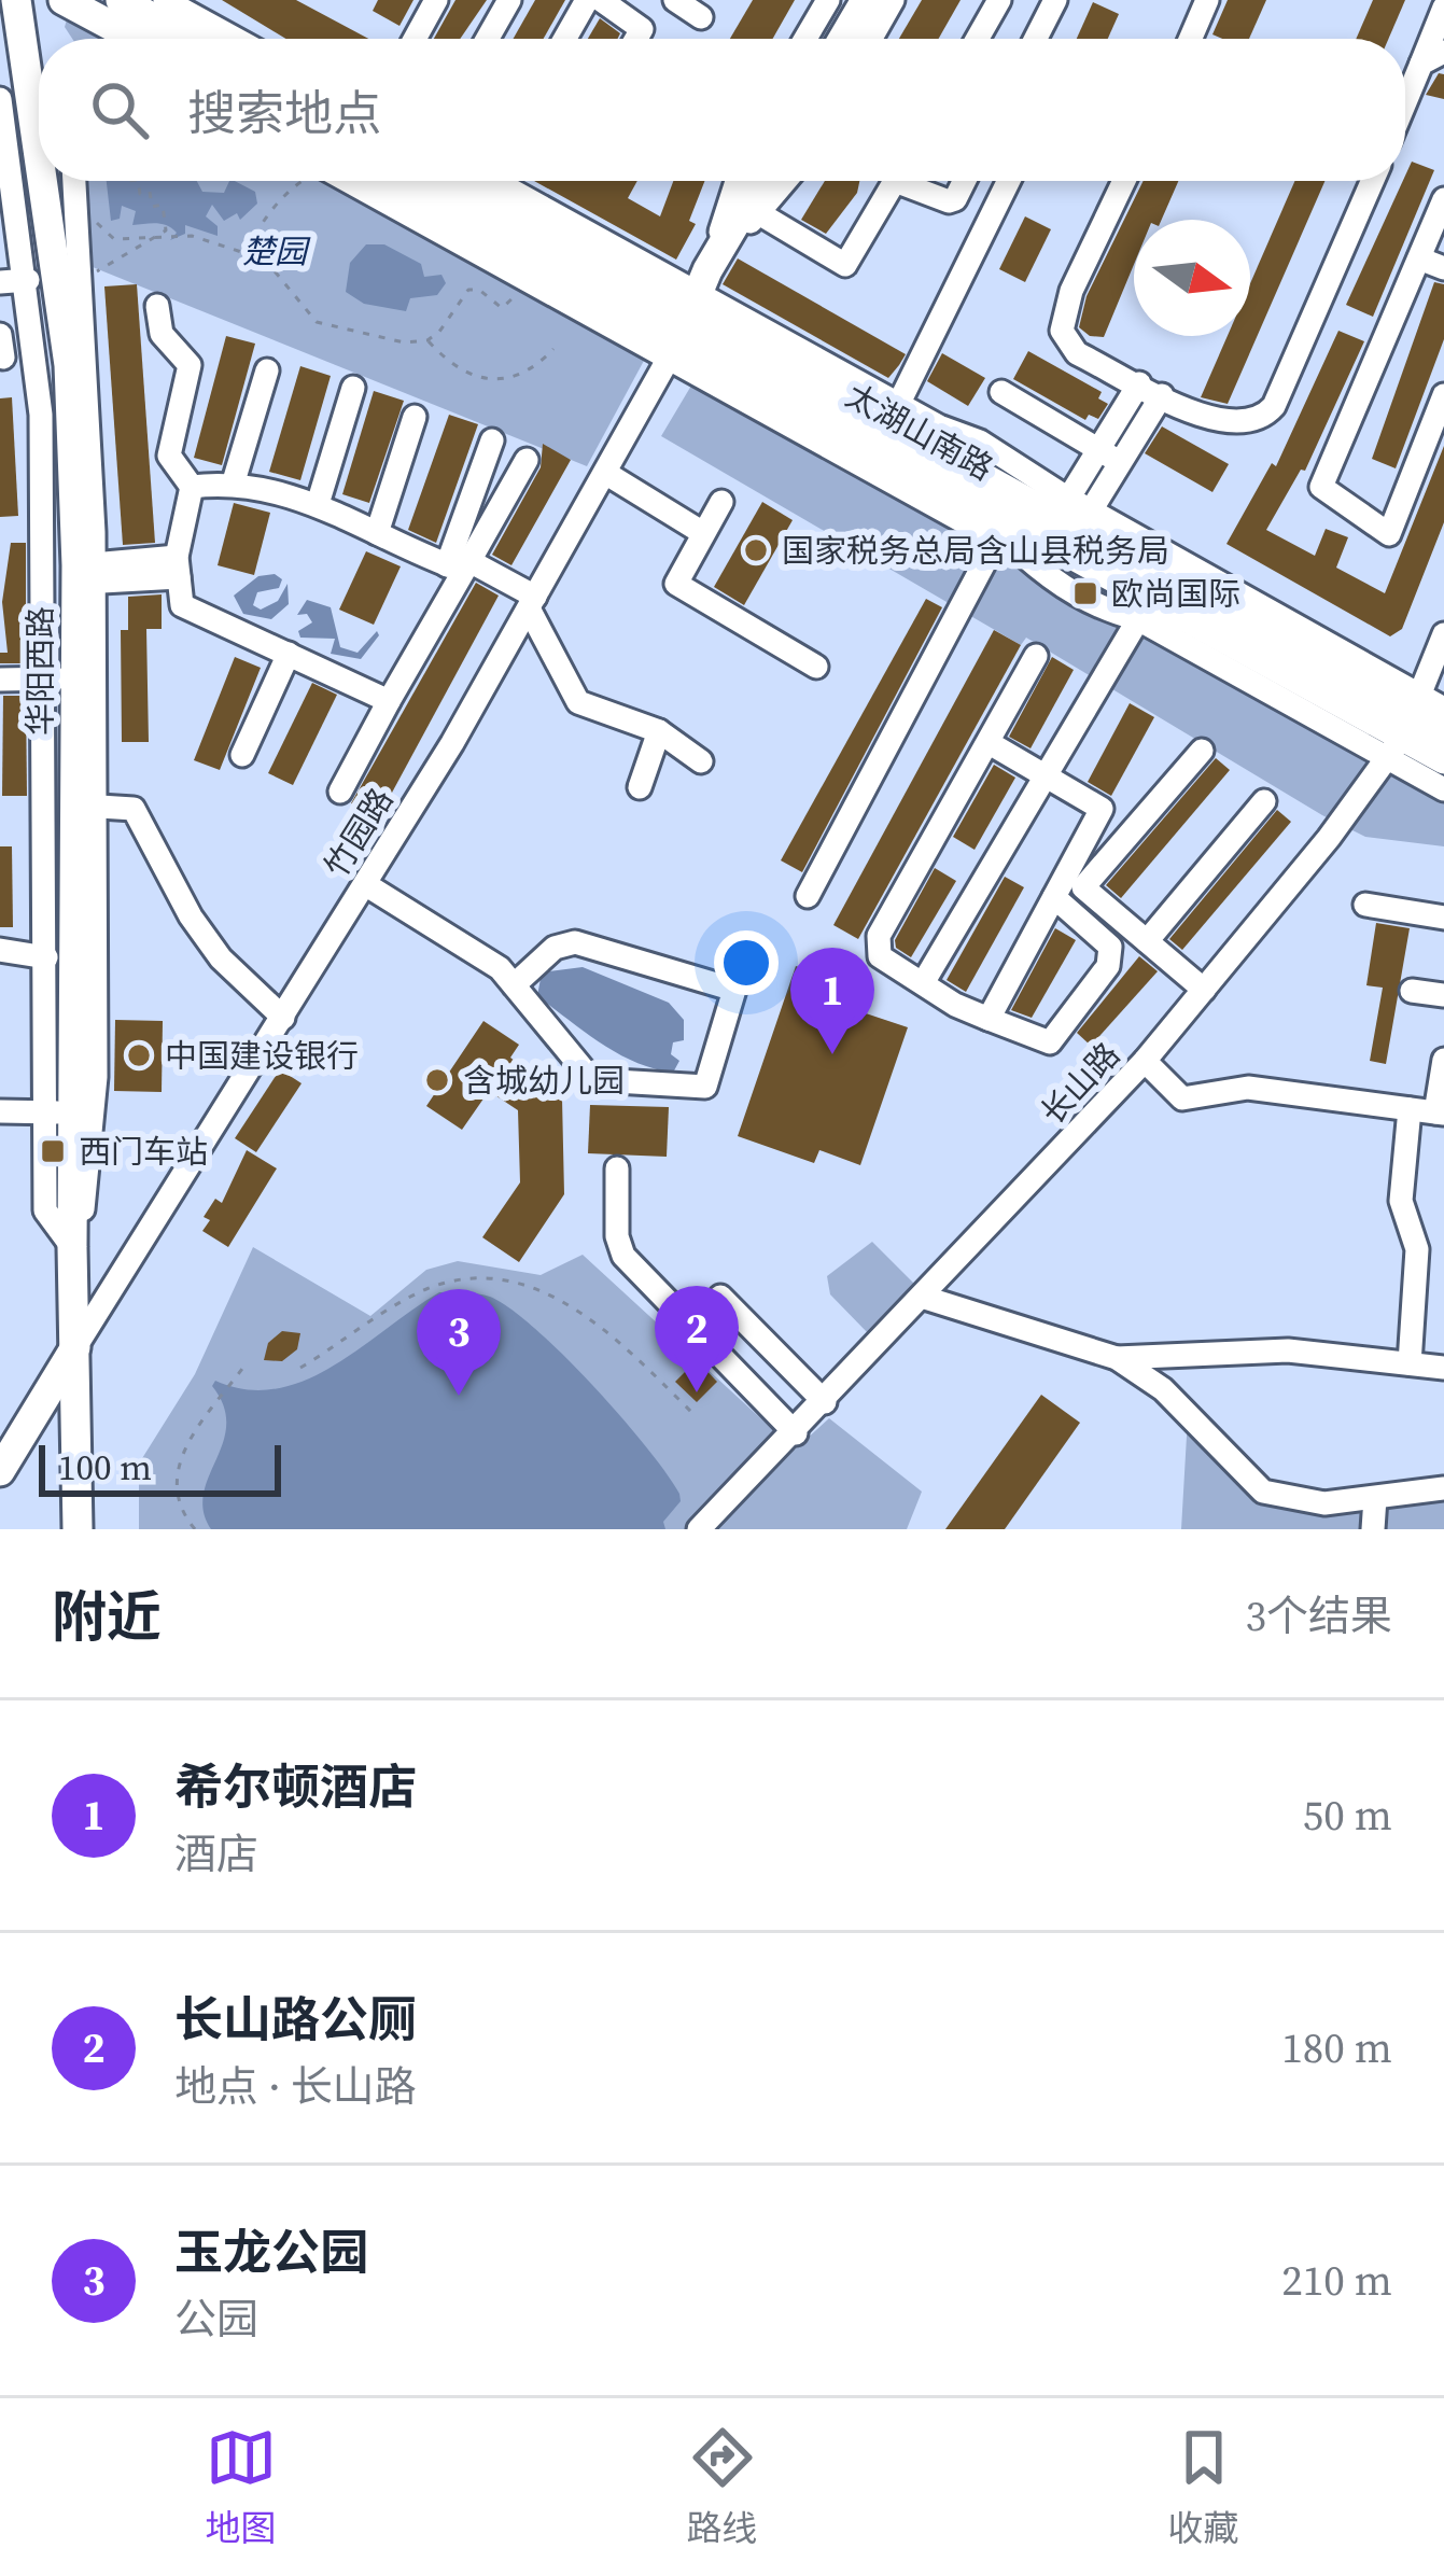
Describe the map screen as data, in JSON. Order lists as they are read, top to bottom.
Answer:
{
  "streets": {
    "main road": ["太湖山南路", "华阳西路"],
    "street": ["竹园路", "长山路"]
  },
  "crossings": [
    ["太湖山南路", "竹园路"],
    ["太湖山南路", "长山路"],
    ["华阳西路", "竹园路"]
  ],
  "parks": ["楚园"],
  "places": {
    "other": ["国家税务总局含山县税务局", "中国建设银行", "含城幼儿园"],
    "transit": ["欧尚国际", "西门车站"]
  },
  "scale_bar": "100 m",
  "north": "right",
  "page": {
    "search": "搜索地点",
    "pins": ["1", "2", "3"],
    "scale": "100 m",
    "heading": ["附近", "3个结果"],
    "list": [
      {
        "mark": "1",
        "name": "希尔顿酒店",
        "note": "酒店",
        "value": "50 m"
      },
      {
        "mark": "2",
        "name": "长山路公厕",
        "note": "地点 · 长山路",
        "value": "180 m"
      },
      {
        "mark": "3",
        "name": "玉龙公园",
        "note": "公园",
        "value": "210 m"
      }
    ],
    "nav": ["地图", "路线", "收藏"]
  }
}
